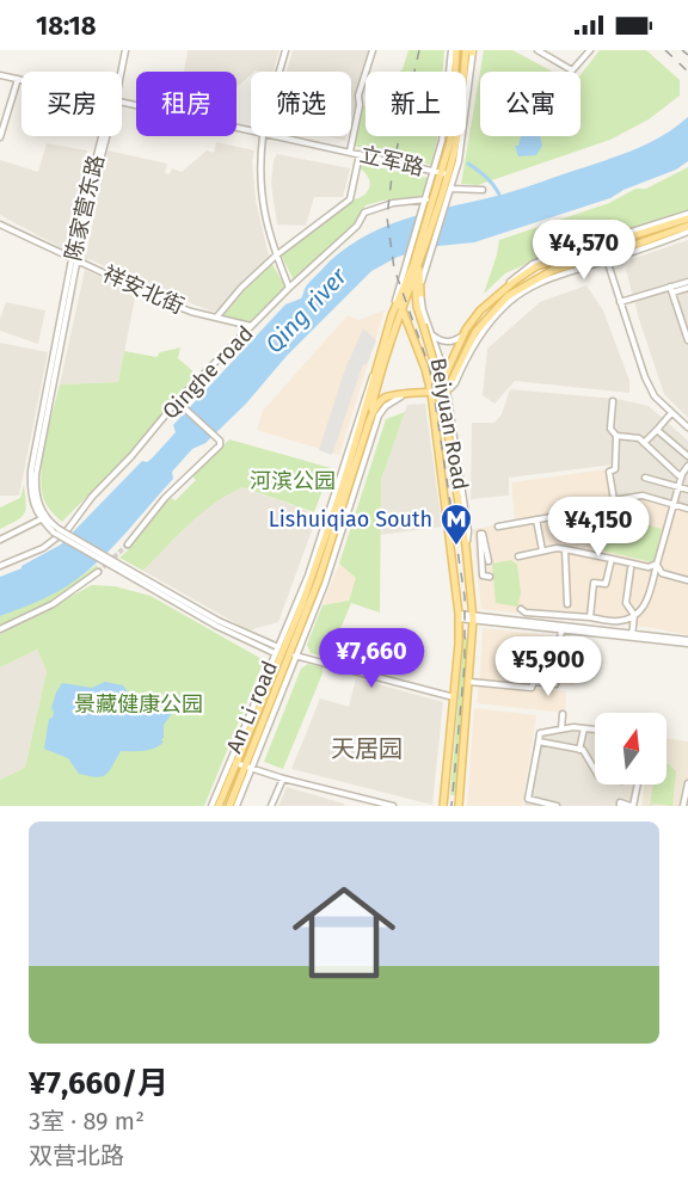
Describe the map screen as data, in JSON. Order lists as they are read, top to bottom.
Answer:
{
  "streets": {
    "main road": ["Beiyuan Road", "An Li road"],
    "street": [
      "立军路",
      "陈家营东路",
      "祥安北街",
      "Qinghe road"
    ]
  },
  "crossings": [
    ["陈家营东路", "祥安北街"],
    ["陈家营东路", "An Li road"],
    ["祥安北街", "Qinghe road"],
    ["Qinghe road", "An Li road"],
    ["Beiyuan Road", "An Li road"]
  ],
  "districts": ["天居园"],
  "water": ["Qing river"],
  "parks": ["河滨公园", "景藏健康公园"],
  "places": {
    "metro station": ["Lishuiqiao South"]
  },
  "north": "top",
  "page": {
    "status": "18:18",
    "chip": [
      "买房",
      "租房",
      "筛选",
      "新上",
      "公寓"
    ],
    "price": [
      "¥4,570",
      "¥4,150",
      "¥7,660",
      "¥5,900"
    ],
    "list": [
      {
        "name": "¥7,660/月",
        "note": "3室 · 89 m² · 双营北路"
      }
    ]
  }
}
